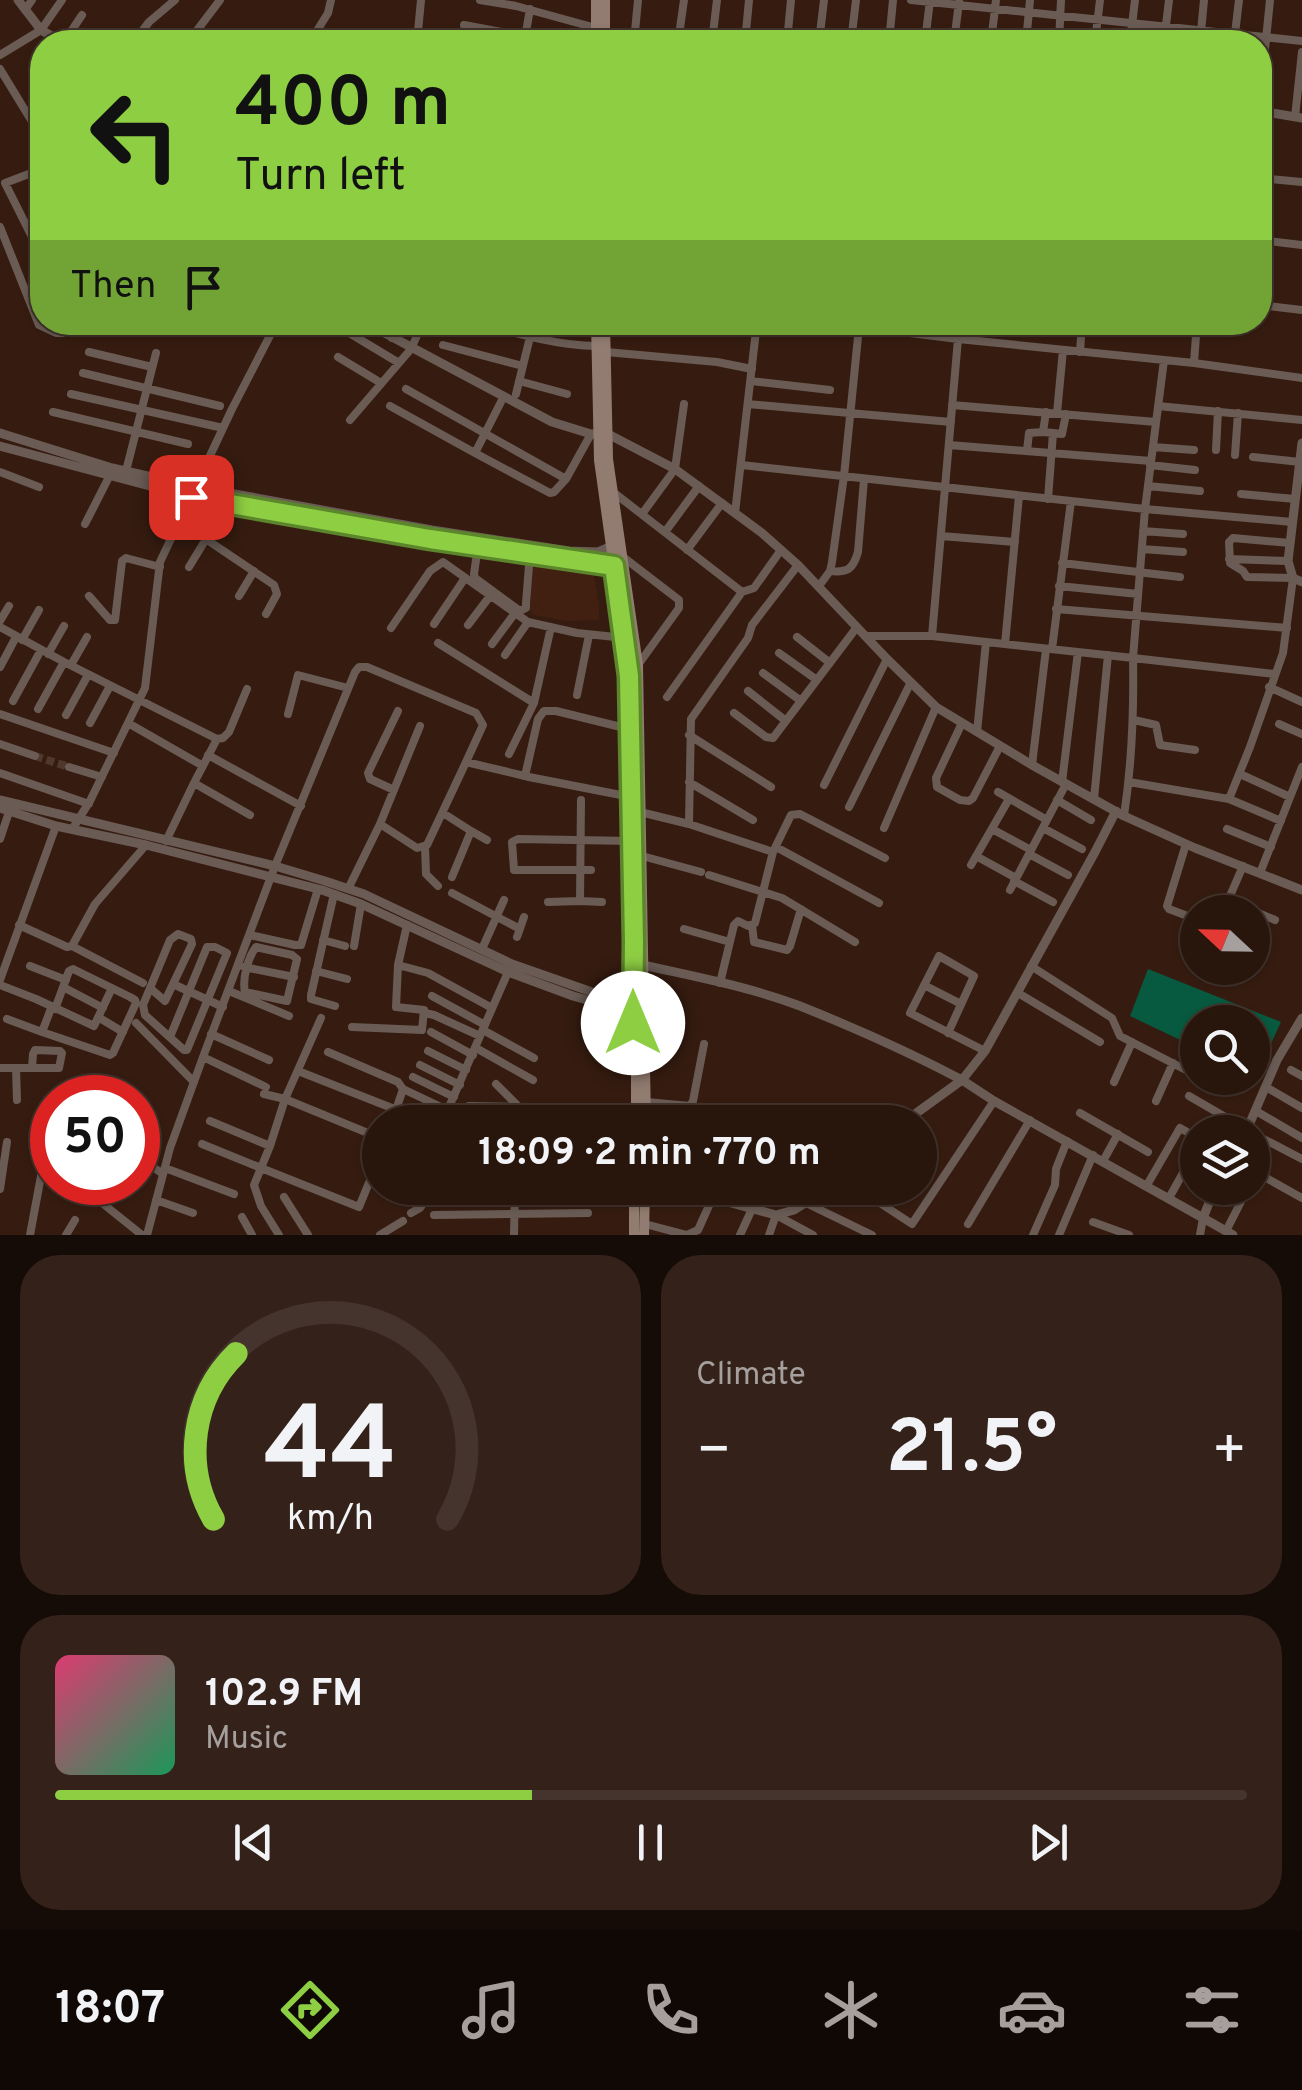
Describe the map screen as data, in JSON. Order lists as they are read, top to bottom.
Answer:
{
  "north": "left",
  "page": {
    "turn": ["400 m", "Turn left"],
    "then": "Then",
    "limit": "50",
    "trip": "18:09 · 2 min · 770 m",
    "tile": "Climate",
    "heat": ["−", "21.5°", "+"],
    "song": ["102.9 FM", "Music"],
    "tabs": "18:07",
    "gauge": ["44", "km/h"]
  }
}
